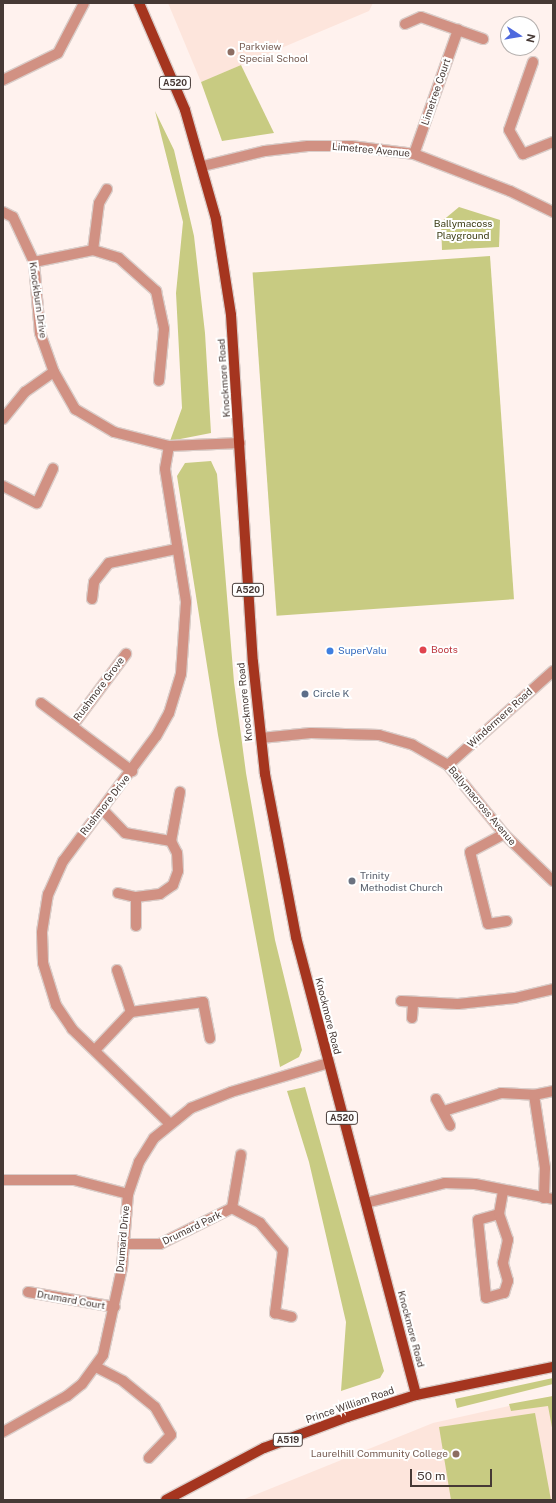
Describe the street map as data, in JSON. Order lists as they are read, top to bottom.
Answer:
{
  "streets": {
    "main road": [
      "A520",
      "Knockmore Road",
      "Prince William Road",
      "A519"
    ],
    "street": [
      "Limetree Court",
      "Limetree Avenue",
      "Knockburn Drive",
      "Rushmore Grove",
      "Windermere Road",
      "Rushmore Drive",
      "Ballymacross Avenue",
      "Drumard Park",
      "Drumard Drive",
      "Drumard Court"
    ]
  },
  "crossings": [
    ["Limetree Court", "Limetree Avenue"],
    ["Limetree Avenue", "Knockmore Road"],
    ["Knockburn Drive", "Knockmore Road"],
    ["Knockburn Drive", "Rushmore Drive"],
    ["Knockmore Road", "Ballymacross Avenue"],
    ["Knockmore Road", "Drumard Drive"],
    ["Knockmore Road", "Prince William Road"],
    ["Rushmore Grove", "Rushmore Drive"],
    ["Windermere Road", "Ballymacross Avenue"],
    ["Rushmore Drive", "Drumard Drive"],
    ["Drumard Park", "Drumard Drive"],
    ["Drumard Drive", "Drumard Court"]
  ],
  "parks": ["Ballymacoss Playground"],
  "places": [
    "Parkview Special School",
    "Boots",
    "SuperValu",
    "Circle K",
    "Trinity Methodist Church",
    "Laurelhill Community College"
  ],
  "scale_bar": "50 m",
  "north": "right"
}
